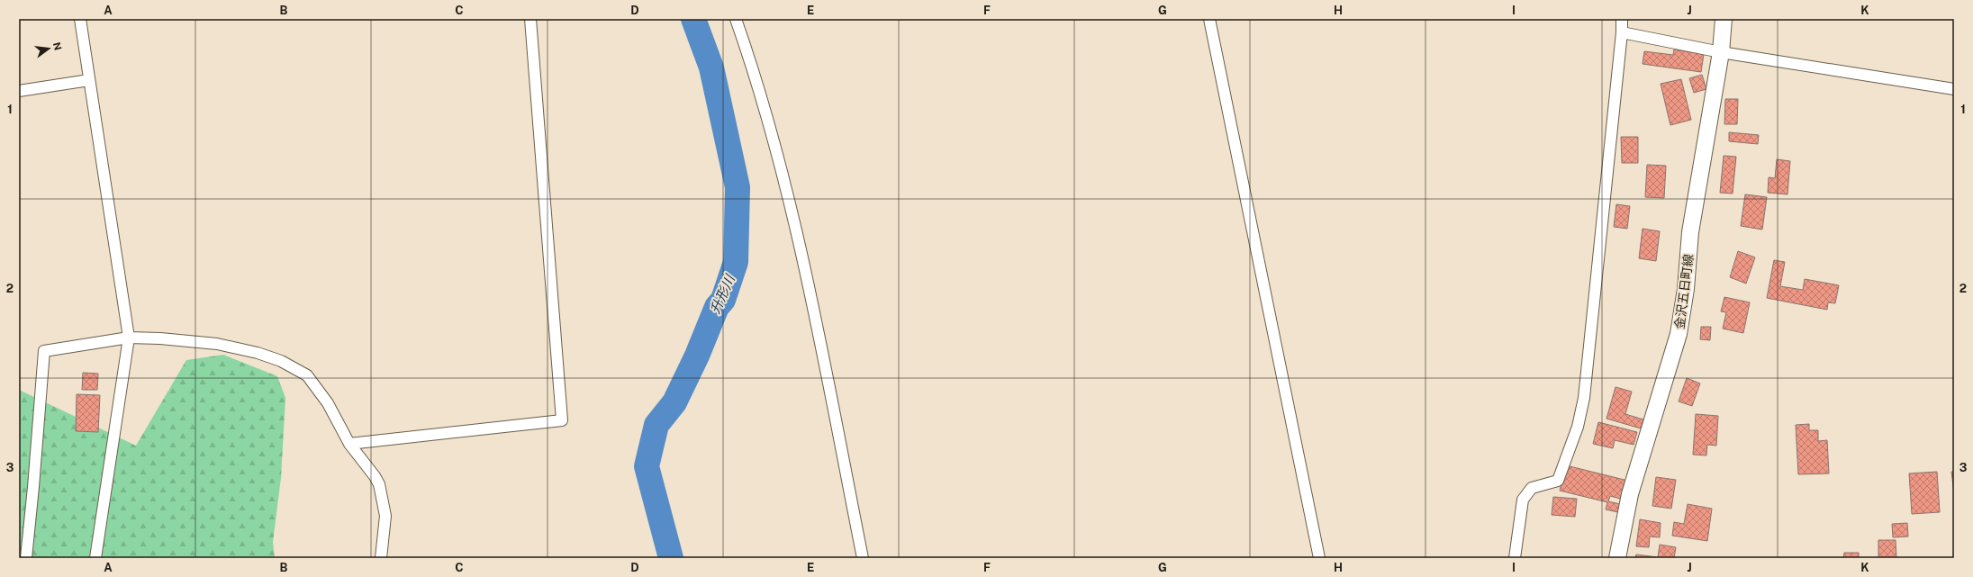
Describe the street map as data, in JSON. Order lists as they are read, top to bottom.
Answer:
{
  "streets": {
    "main road": ["金沢五日町線"]
  },
  "water": ["升形川"],
  "north": "right",
  "grid": {
    "columns": [
      "A",
      "B",
      "C",
      "D",
      "E",
      "F",
      "G",
      "H",
      "I",
      "J",
      "K"
    ],
    "rows": ["1", "2", "3"]
  }
}
